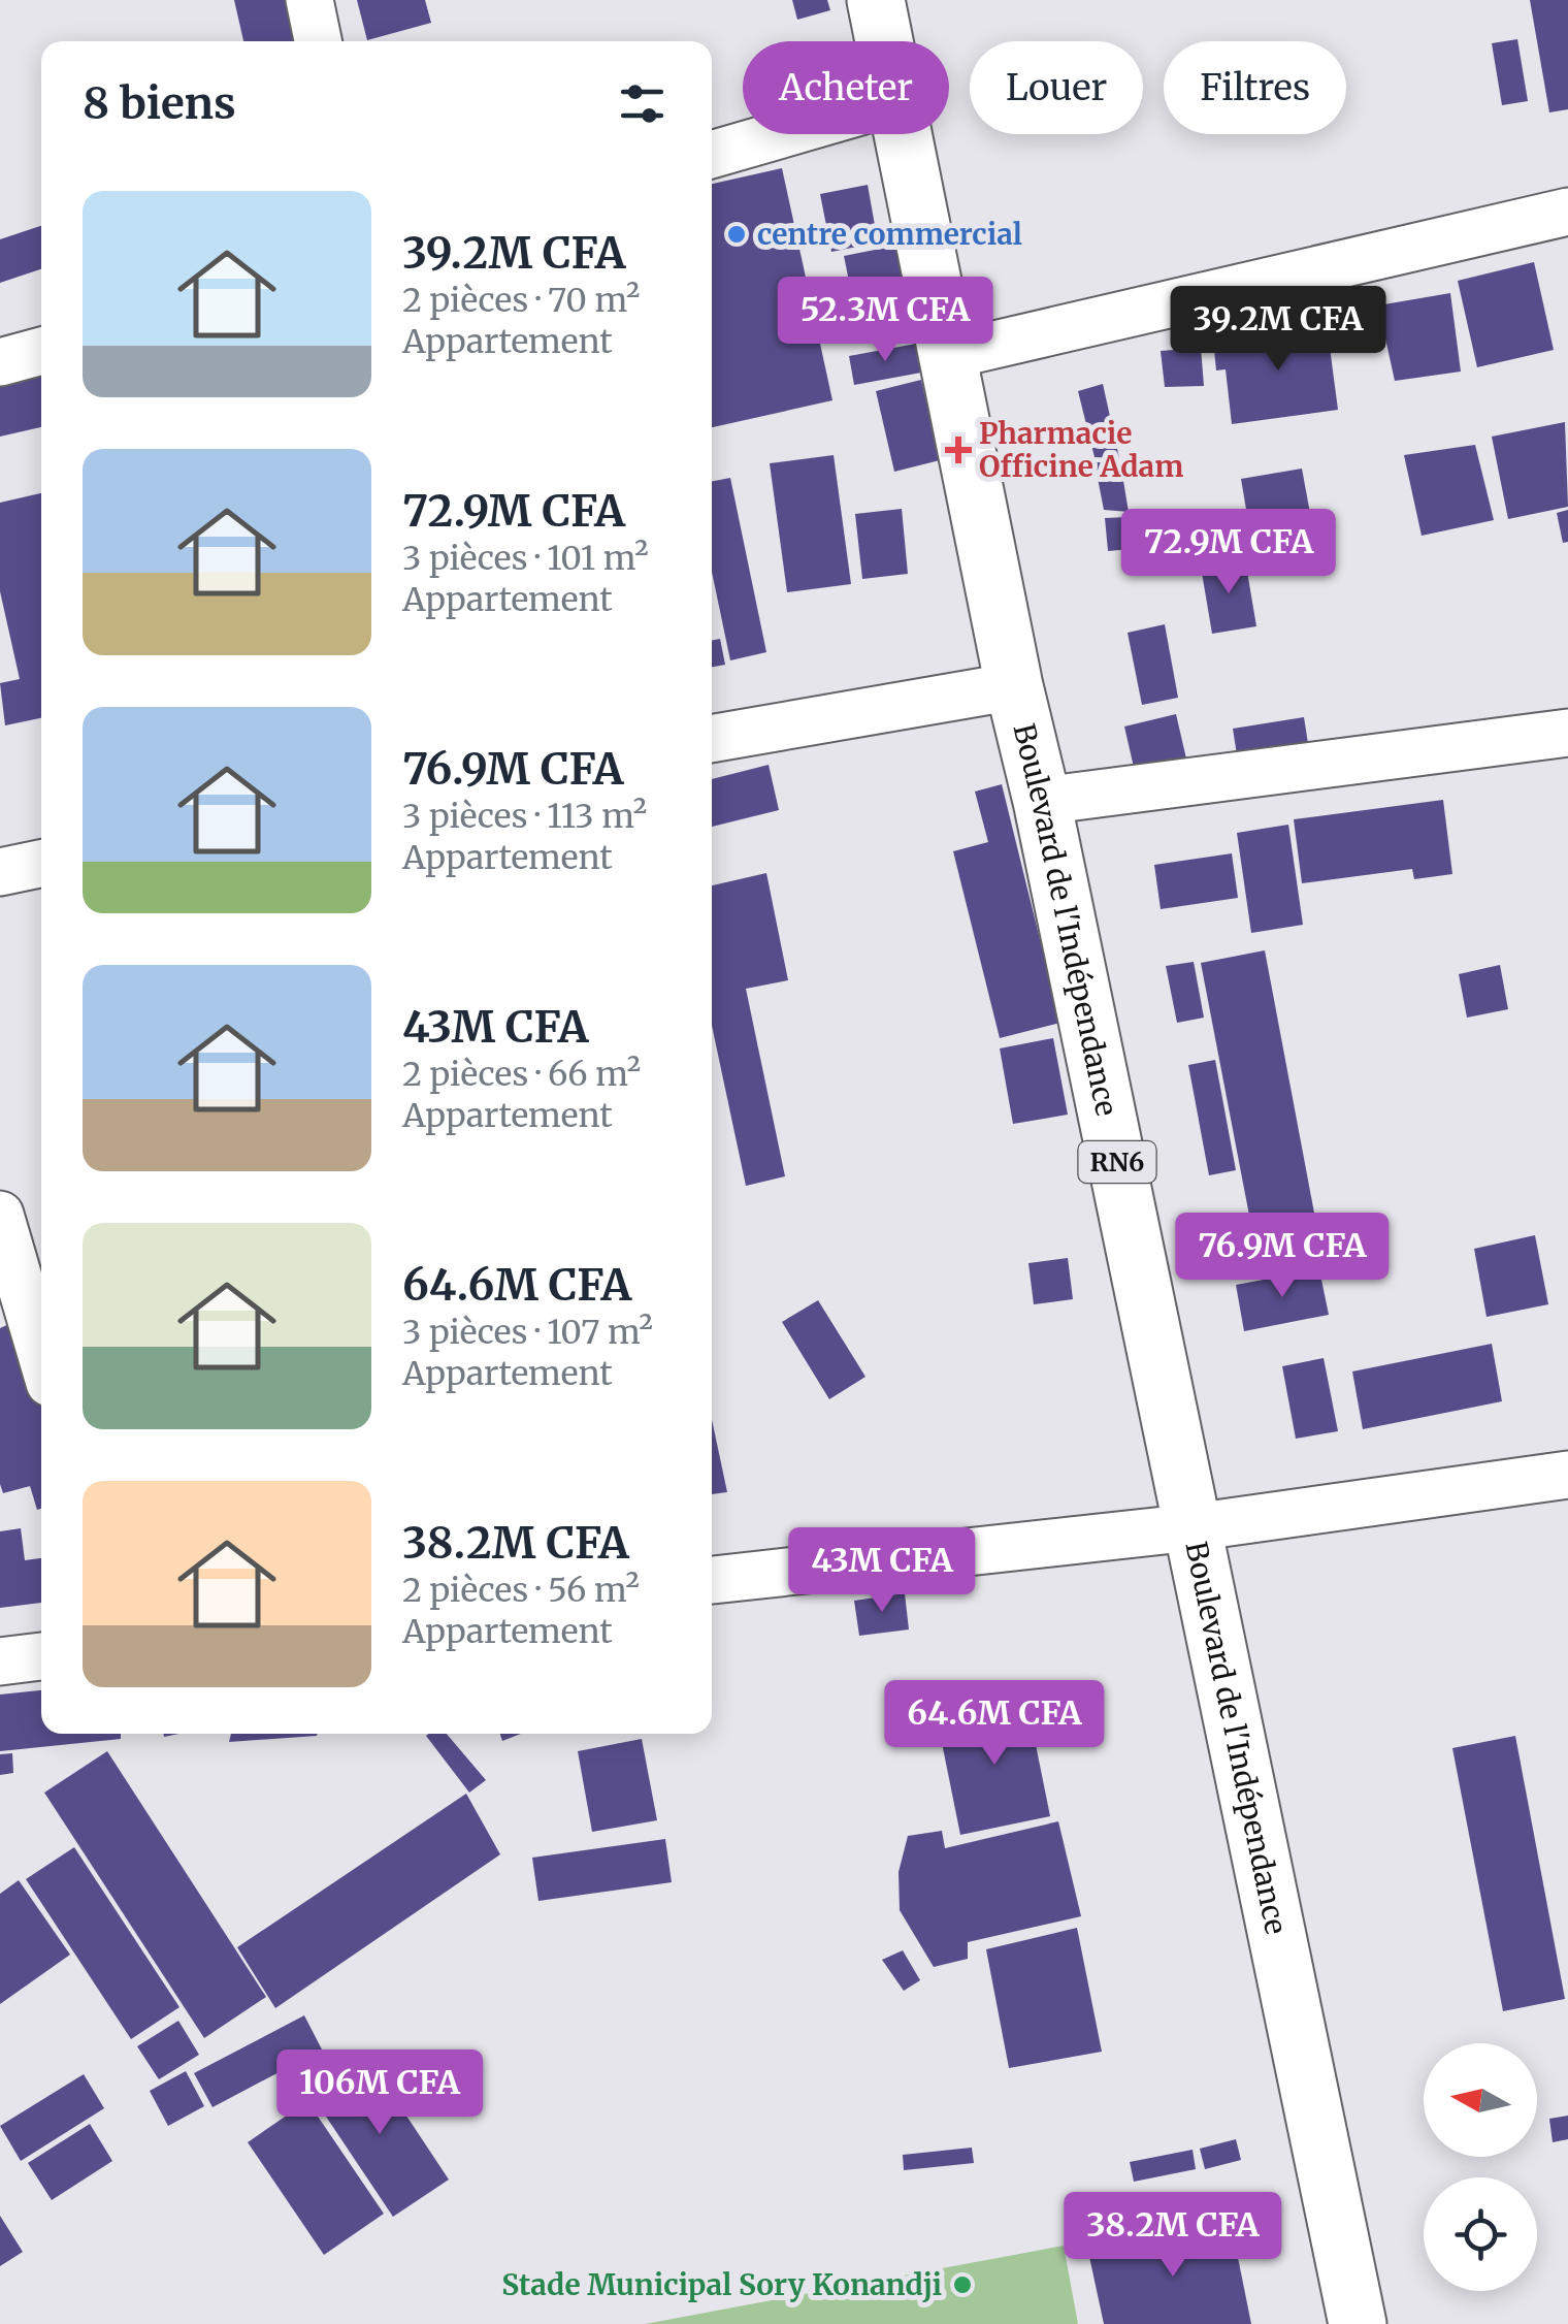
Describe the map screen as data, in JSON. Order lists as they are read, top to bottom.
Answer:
{
  "streets": {
    "highway": ["Boulevard de l'Indépendance", "RN6"]
  },
  "places": {
    "other": ["centre commercial", "Stade Municipal Sory Konandji"],
    "health": ["Pharmacie Officine Adam"]
  },
  "north": "left",
  "page": {
    "chip": ["Acheter", "Louer", "Filtres"],
    "heading": "8 biens",
    "list": [
      {
        "name": "39.2M CFA",
        "note": "2 pièces · 70 m² · Appartement"
      },
      {
        "name": "72.9M CFA",
        "note": "3 pièces · 101 m² · Appartement"
      },
      {
        "name": "76.9M CFA",
        "note": "3 pièces · 113 m² · Appartement"
      },
      {
        "name": "43M CFA",
        "note": "2 pièces · 66 m² · Appartement"
      },
      {
        "name": "64.6M CFA",
        "note": "3 pièces · 107 m² · Appartement"
      },
      {
        "name": "38.2M CFA",
        "note": "2 pièces · 56 m² · Appartement"
      }
    ],
    "price": [
      "52.3M CFA",
      "39.2M CFA",
      "72.9M CFA",
      "76.9M CFA",
      "43M CFA",
      "64.6M CFA",
      "106M CFA",
      "38.2M CFA"
    ]
  }
}
